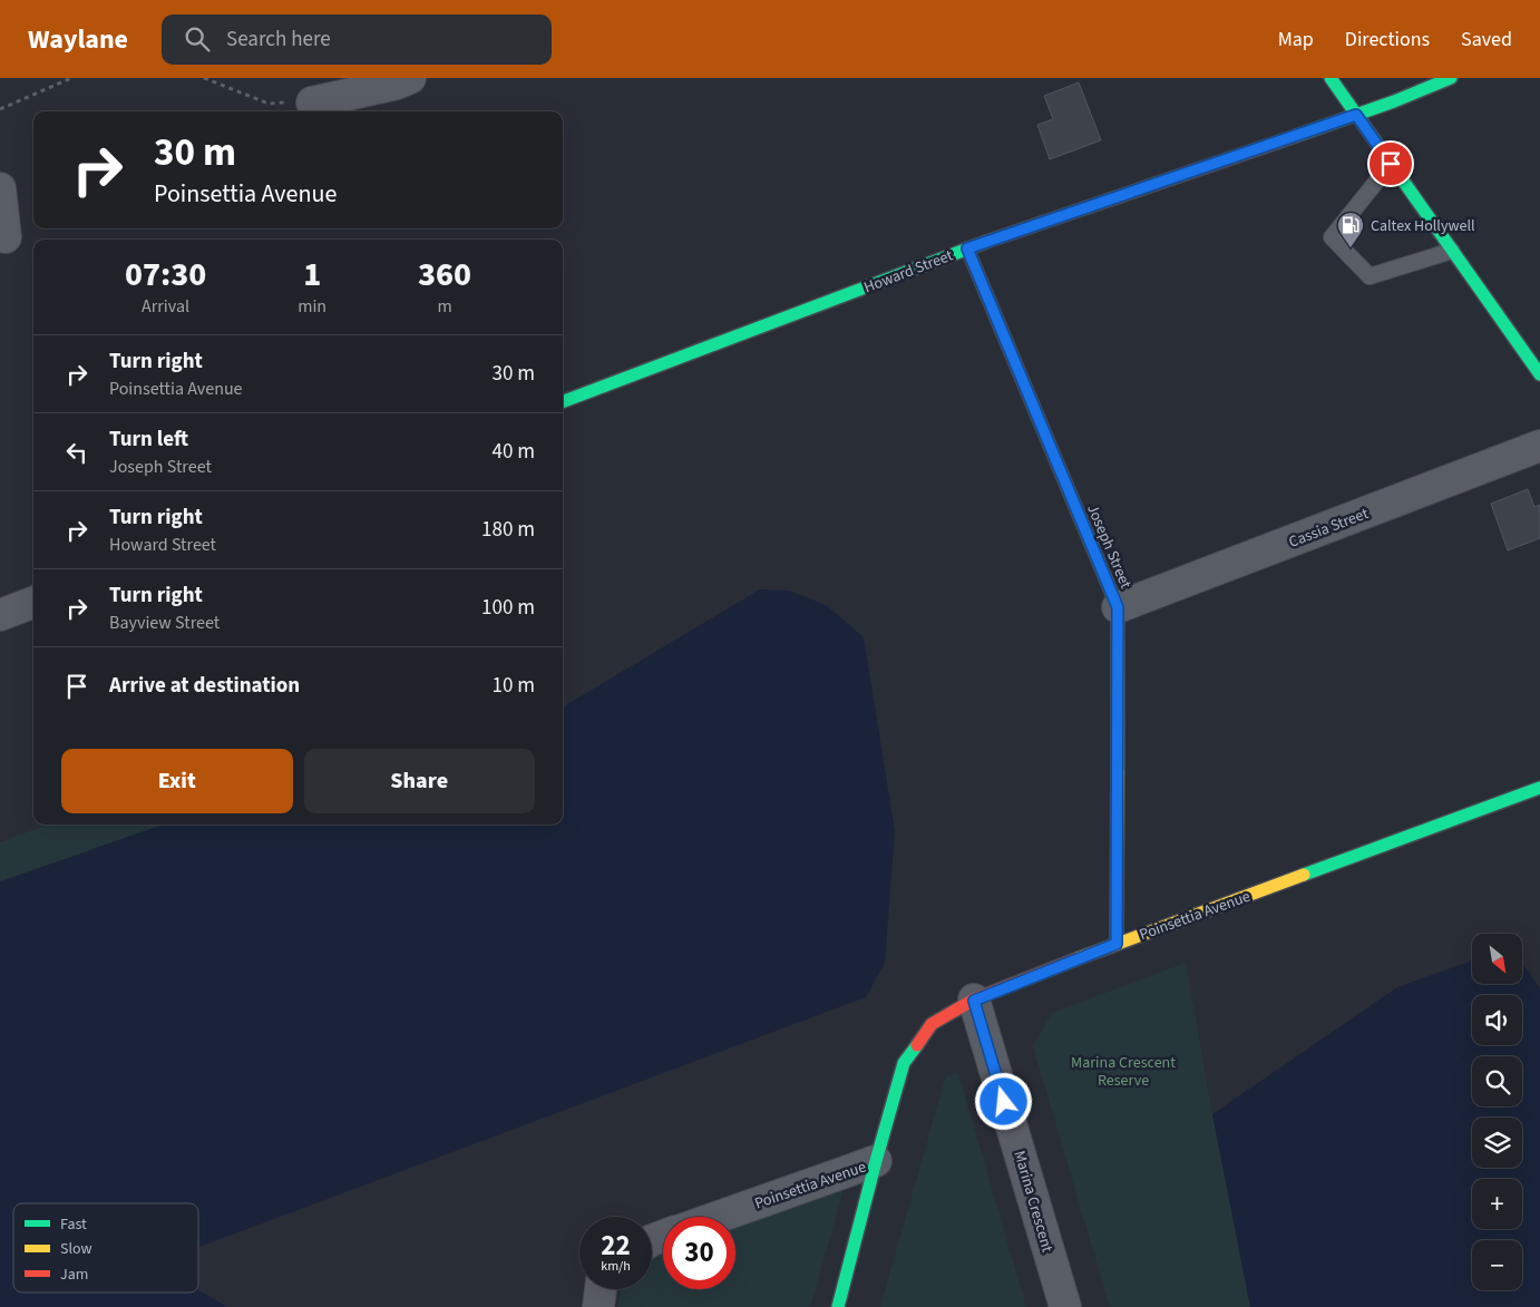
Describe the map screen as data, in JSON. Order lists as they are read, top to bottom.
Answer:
{
  "streets": {
    "street": [
      "Howard Street",
      "Cassia Street",
      "Joseph Street",
      "Poinsettia Avenue",
      "Marina Crescent"
    ]
  },
  "crossings": [
    ["Howard Street", "Joseph Street"],
    ["Cassia Street", "Joseph Street"],
    ["Joseph Street", "Poinsettia Avenue"],
    ["Poinsettia Avenue", "Marina Crescent"]
  ],
  "parks": ["Marina Crescent Reserve"],
  "places": {
    "fuel station": ["Caltex Hollywell"]
  },
  "legend": ["Fast", "Slow", "Jam"],
  "north": "bottom right",
  "page": {
    "header": "Waylane",
    "search": "Search here",
    "nav": ["Map", "Directions", "Saved"],
    "turn": ["30 m", "Poinsettia Avenue"],
    "eta": [
      "07:30",
      "Arrival",
      "1",
      "min",
      "360",
      "m"
    ],
    "list": [
      {
        "name": "Turn right",
        "note": "Poinsettia Avenue",
        "value": "30 m"
      },
      {
        "name": "Turn left",
        "note": "Joseph Street",
        "value": "40 m"
      },
      {
        "name": "Turn right",
        "note": "Howard Street",
        "value": "180 m"
      },
      {
        "name": "Turn right",
        "note": "Bayview Street",
        "value": "100 m"
      },
      {
        "name": "Arrive at destination",
        "value": "10 m"
      }
    ],
    "buttons": ["Exit", "Share"],
    "map_buttons": ["+", "−"],
    "speed": "22 km/h",
    "limit": "30"
  }
}
